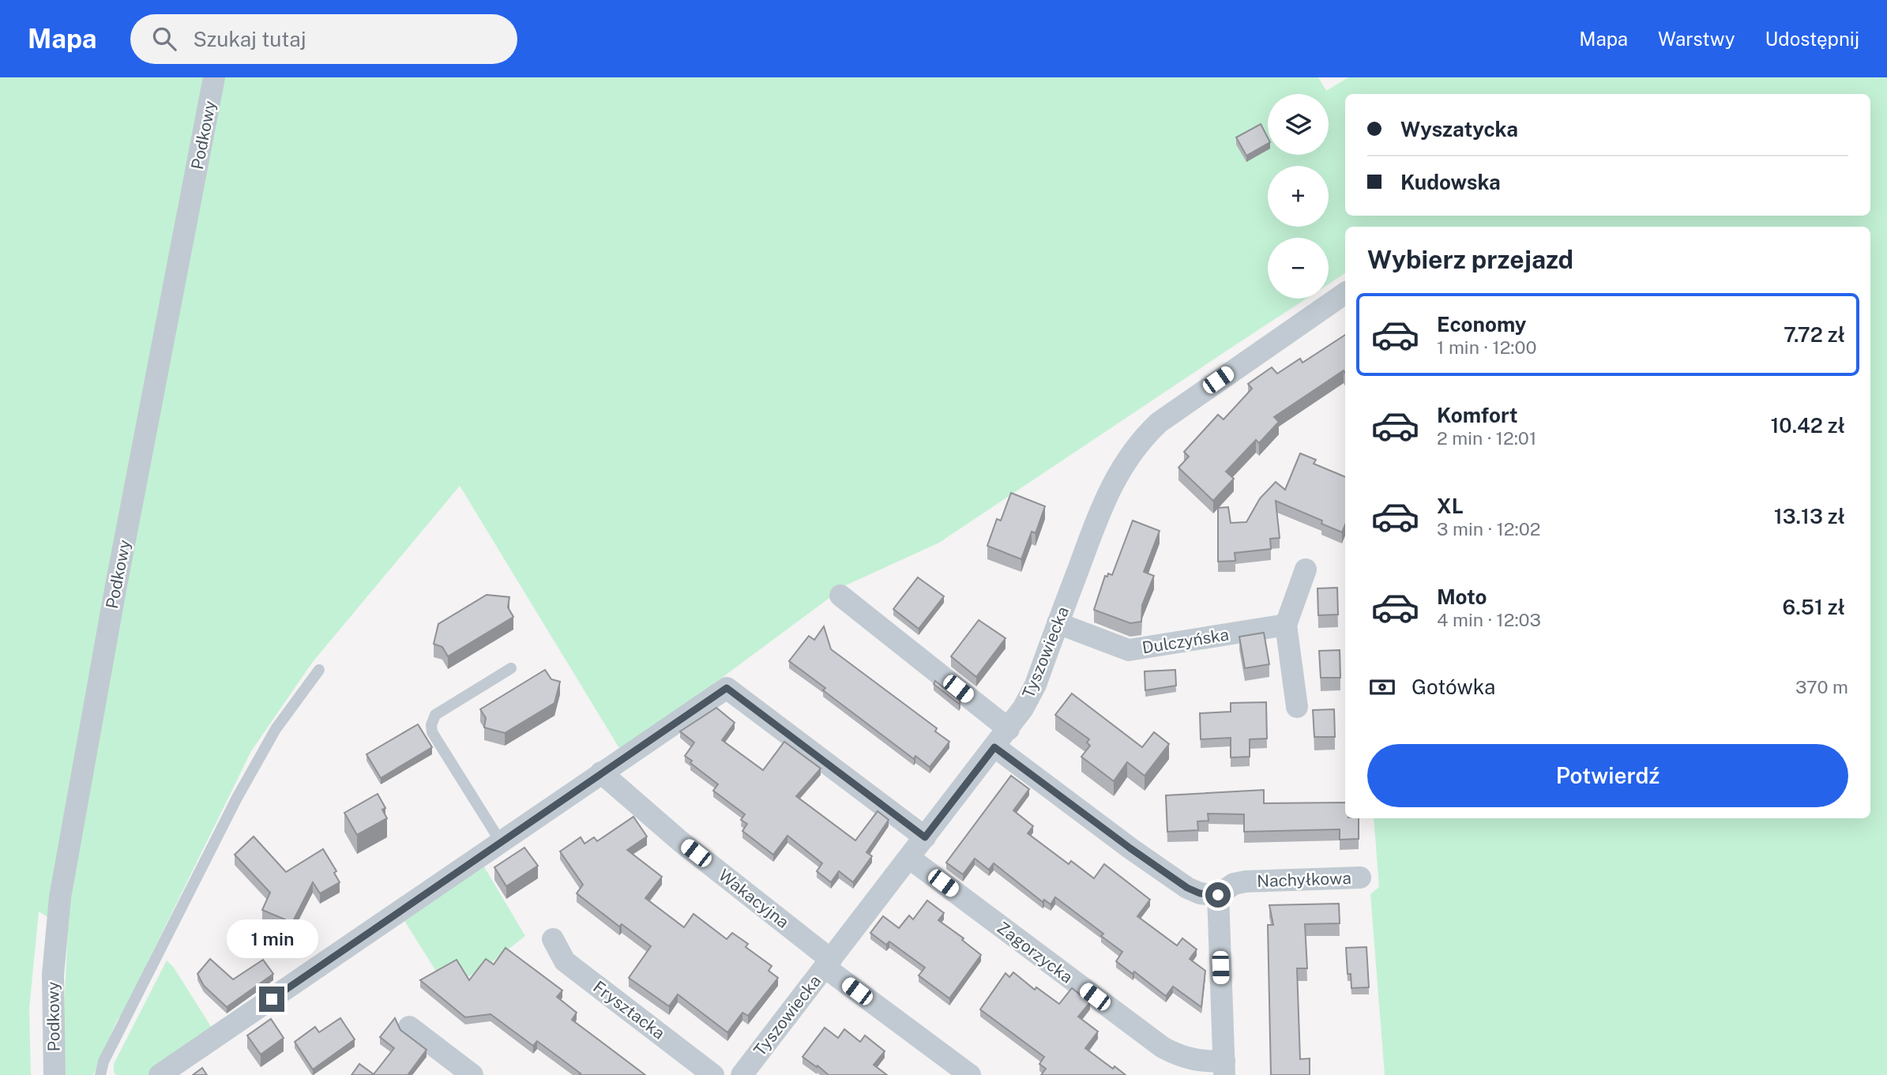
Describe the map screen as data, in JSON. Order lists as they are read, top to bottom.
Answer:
{
  "streets": {
    "street": [
      "Podkowy",
      "Dulczyńska",
      "Tyszowiecka",
      "Nachyłkowa",
      "Wakacyjna",
      "Zagorzycka",
      "Frysztacka"
    ]
  },
  "crossings": [
    ["Dulczyńska", "Tyszowiecka"],
    ["Tyszowiecka", "Wakacyjna"],
    ["Tyszowiecka", "Zagorzycka"]
  ],
  "page": {
    "header": "Mapa",
    "search": "Szukaj tutaj",
    "nav": ["Mapa", "Warstwy", "Udostępnij"],
    "map_buttons": ["+", "−"],
    "banner": ["Wyszatycka", "Kudowska"],
    "heading": "Wybierz przejazd",
    "list": [
      {
        "name": "Economy",
        "note": "1 min · 12:00",
        "value": "7.72 zł"
      },
      {
        "name": "Komfort",
        "note": "2 min · 12:01",
        "value": "10.42 zł"
      },
      {
        "name": "XL",
        "note": "3 min · 12:02",
        "value": "13.13 zł"
      },
      {
        "name": "Moto",
        "note": "4 min · 12:03",
        "value": "6.51 zł"
      }
    ],
    "pay": ["Gotówka", "370 m"],
    "buttons": "Potwierdź",
    "bubble": "1 min"
  }
}
